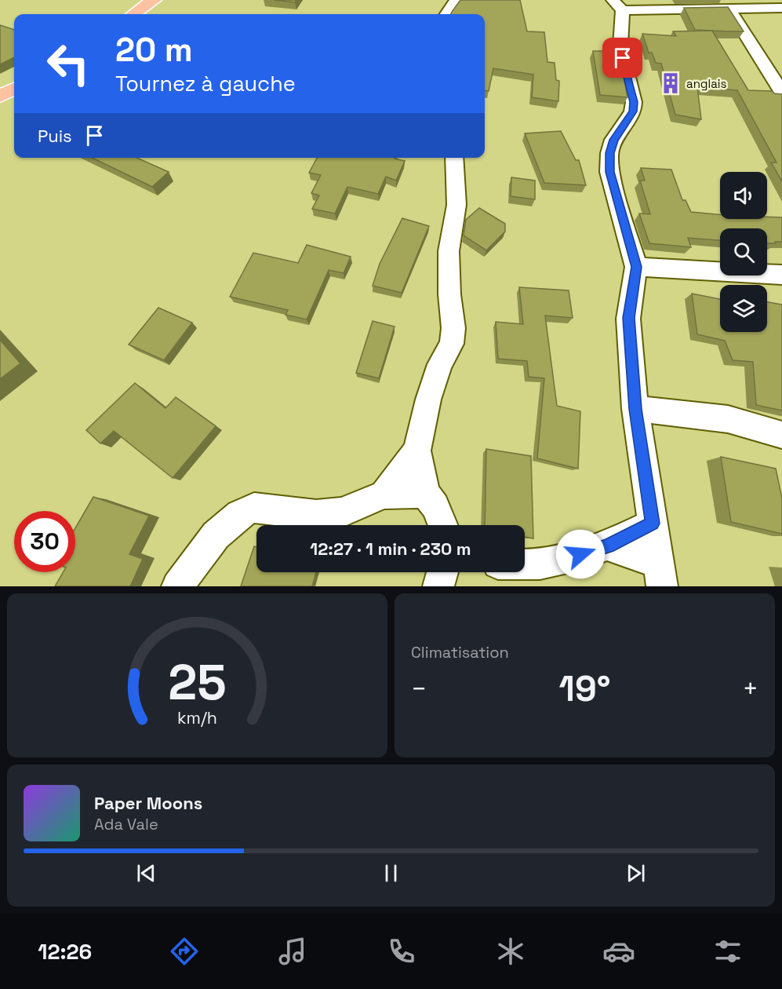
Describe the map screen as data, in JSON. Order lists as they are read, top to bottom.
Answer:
{
  "places": {
    "building": ["anglais"]
  },
  "page": {
    "turn": ["20 m", "Tournez à gauche"],
    "then": "Puis",
    "limit": "30",
    "trip": "12:27 · 1 min · 230 m",
    "tile": "Climatisation",
    "heat": ["−", "19°", "+"],
    "song": ["Paper Moons", "Ada Vale"],
    "tabs": "12:26",
    "gauge": ["25", "km/h"]
  }
}
